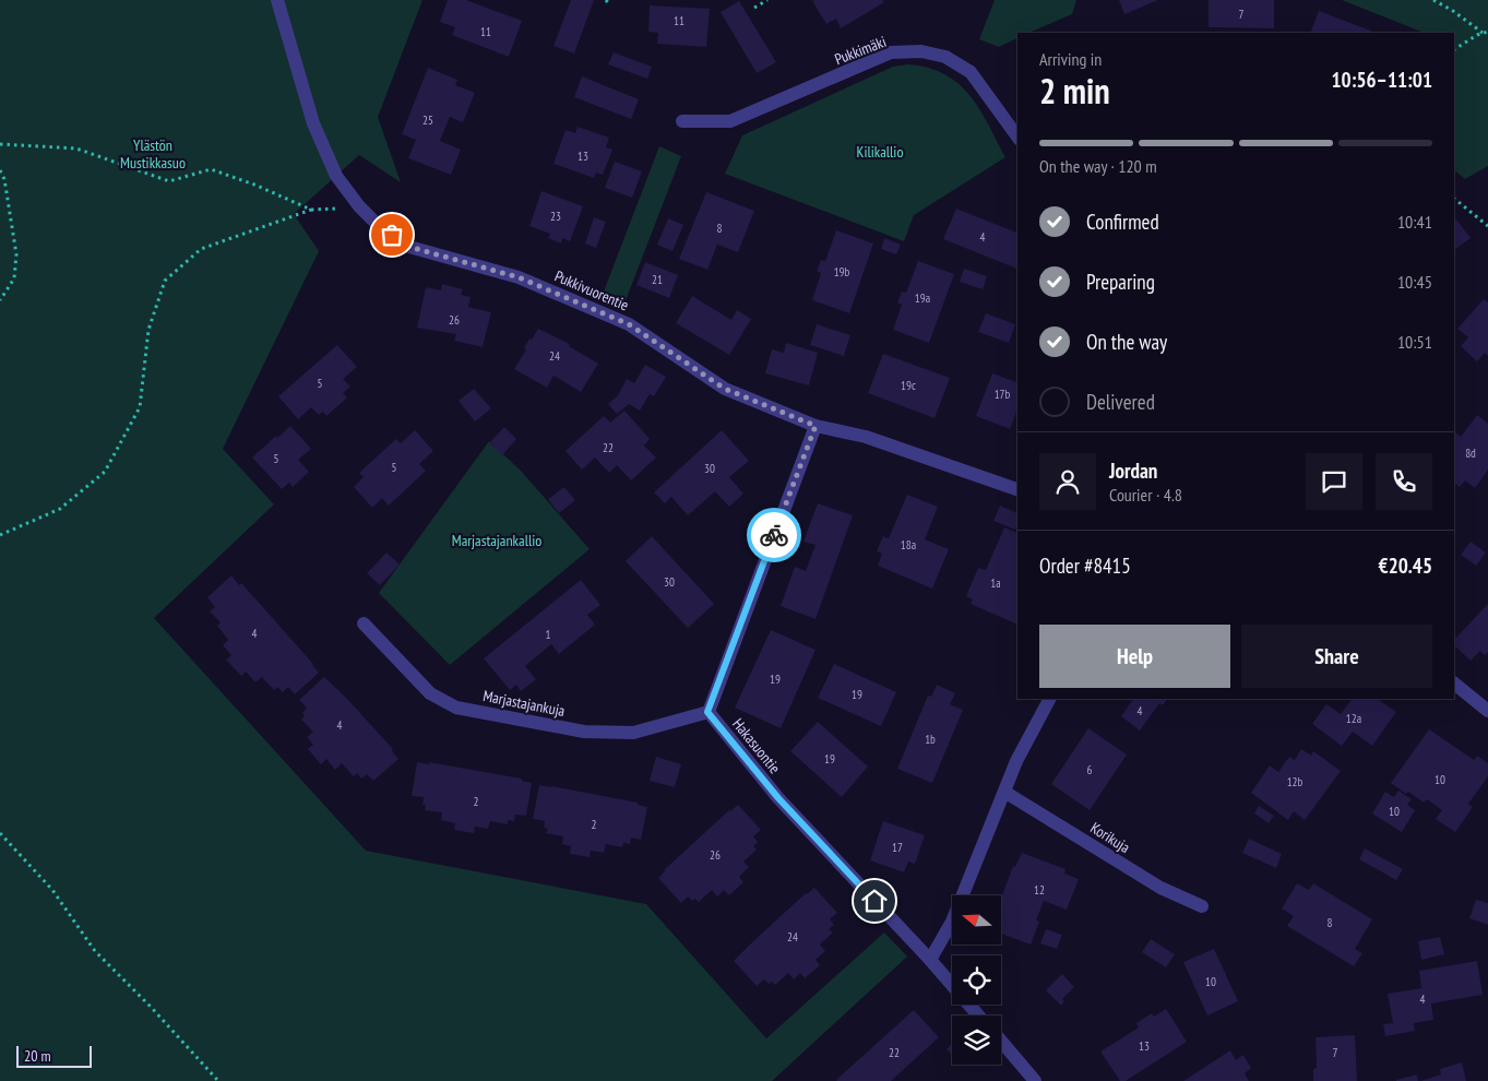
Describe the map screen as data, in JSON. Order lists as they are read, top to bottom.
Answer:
{
  "streets": {
    "street": [
      "Pukkimäki",
      "Pukkivuorentie",
      "Marjastajankuja",
      "Hakasuontie",
      "Korikuja"
    ]
  },
  "crossings": [
    ["Marjastajankuja", "Hakasuontie"]
  ],
  "parks": ["Ylästön Mustikkasuo", "Kilikallio", "Marjastajankallio"],
  "house_numbers": [
    "7",
    "11",
    "11",
    "25",
    "13",
    "23",
    "8",
    "4",
    "19b",
    "21",
    "19a",
    "26",
    "24",
    "5",
    "19c",
    "17b",
    "22",
    "8d",
    "5",
    "5",
    "30",
    "18a",
    "30",
    "1a",
    "4",
    "1",
    "19",
    "19",
    "4",
    "12a",
    "4",
    "1b",
    "19",
    "6",
    "10",
    "12b",
    "2",
    "10",
    "2",
    "17",
    "26",
    "12",
    "8",
    "24",
    "10",
    "4",
    "13",
    "22",
    "7"
  ],
  "scale_bar": "20 m",
  "north": "left",
  "page": {
    "heading": ["2 min", "Arriving in", "10:56–11:01"],
    "panel": [
      "Jordan",
      "Courier · 4.8",
      "Order #8415",
      "€20.45"
    ],
    "bar": "On the way · 120 m",
    "list": [
      ["Confirmed", "10:41"],
      ["Preparing", "10:45"],
      ["On the way", "10:51"],
      "Delivered"
    ],
    "buttons": ["Help", "Share"],
    "scale": "20 m"
  }
}
